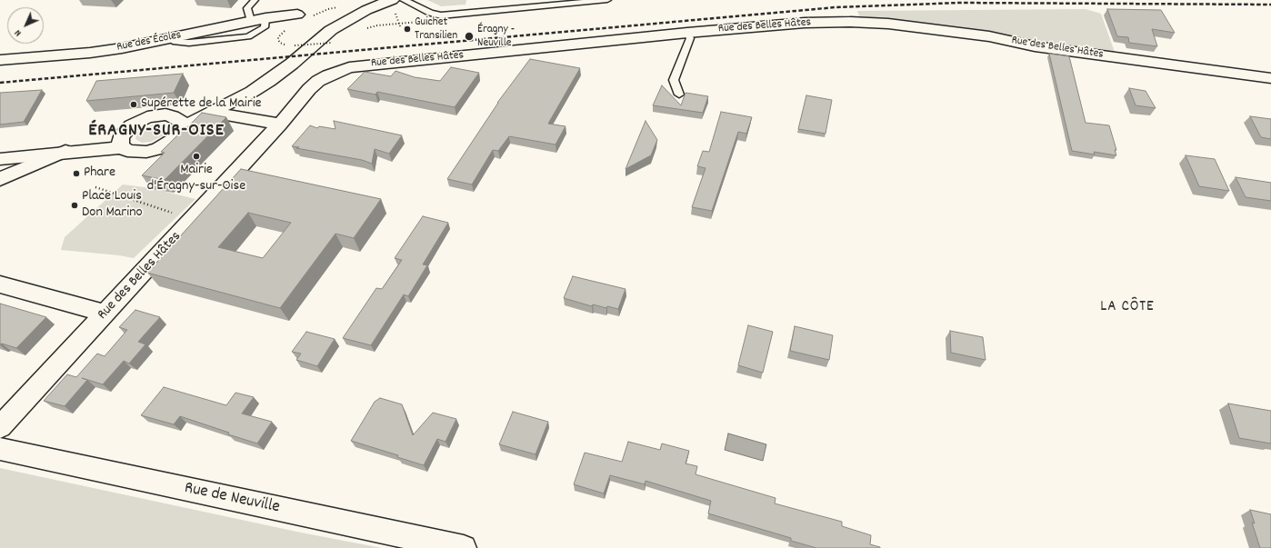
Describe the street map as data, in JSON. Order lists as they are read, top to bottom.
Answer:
{
  "streets": {
    "street": ["Rue des Belles Hâtes", "Rue des Écoles", "Rue de Neuville"]
  },
  "districts": ["ÉRAGNY-SUR-OISE", "LA CÔTE"],
  "places": [
    "Guichet Transilien",
    "Éragny - Neuville",
    "Supérette de la Mairie",
    "Mairie d'Éragny-sur-Oise",
    "Phare",
    "Place Louis Don Marino"
  ],
  "north": "bottom left"
}
